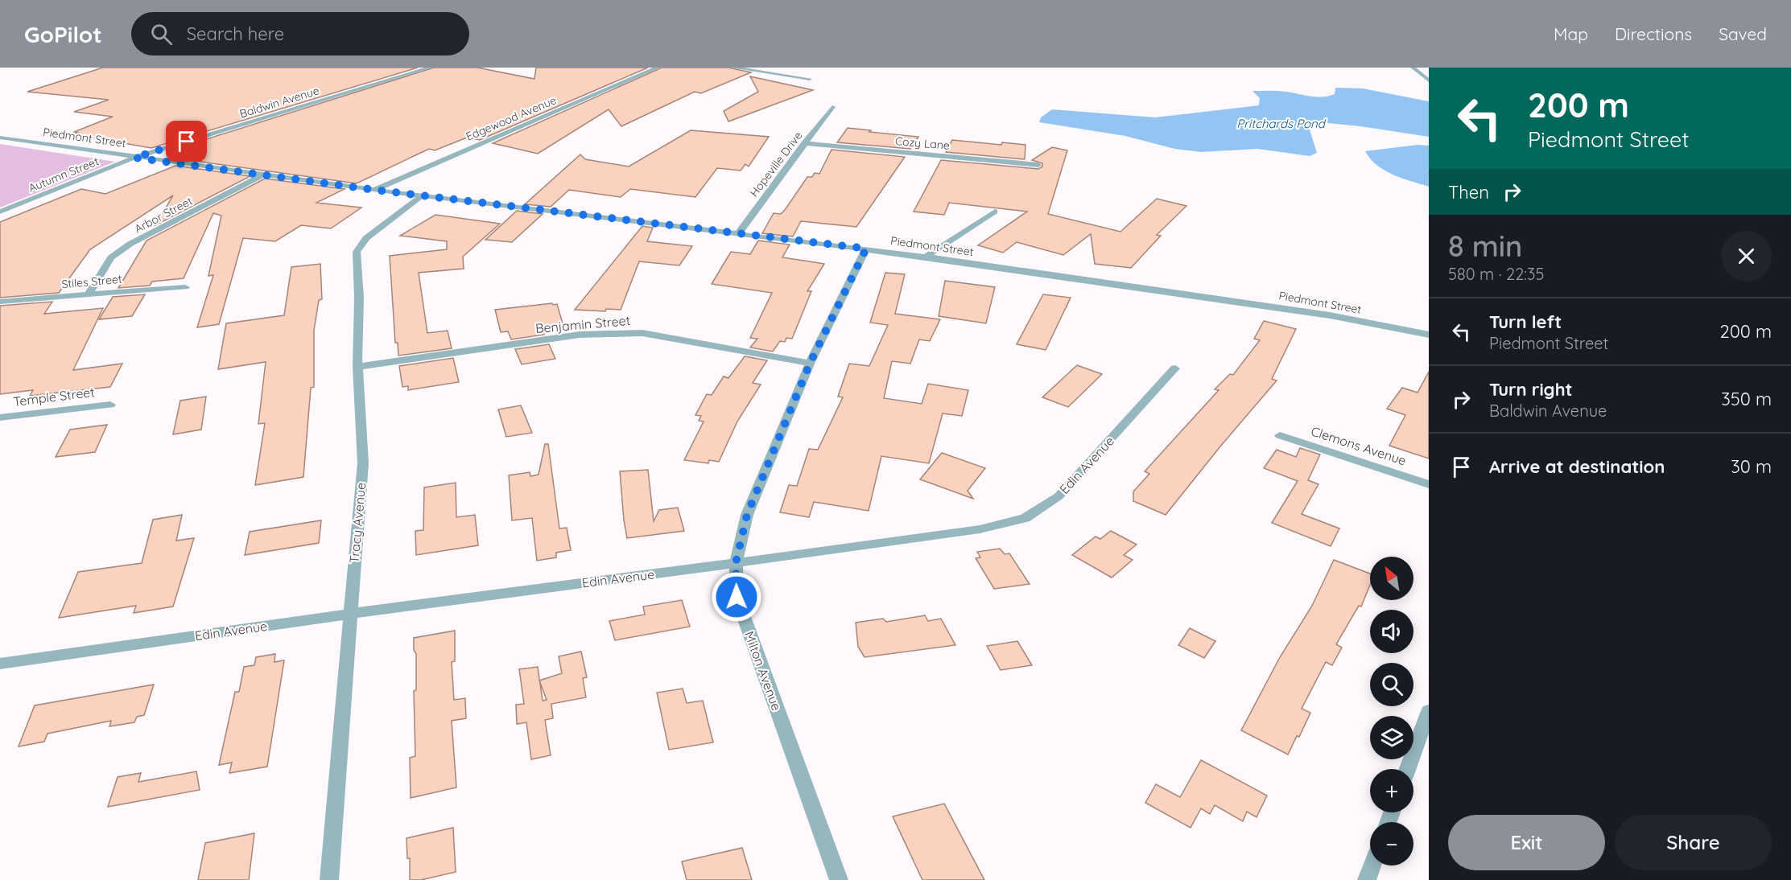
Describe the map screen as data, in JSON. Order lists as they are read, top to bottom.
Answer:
{
  "streets": {
    "street": [
      "Baldwin Avenue",
      "Edgewood Avenue",
      "Piedmont Street",
      "Cozy Lane",
      "Hopeville Drive",
      "Autumn Street",
      "Arbor Street",
      "Stiles Street",
      "Benjamin Street",
      "Temple Street",
      "Clemons Avenue",
      "Edin Avenue",
      "Tracy Avenue",
      "Milton Avenue"
    ]
  },
  "crossings": [
    ["Baldwin Avenue", "Piedmont Street"],
    ["Baldwin Avenue", "Autumn Street"],
    ["Edgewood Avenue", "Piedmont Street"],
    ["Piedmont Street", "Hopeville Drive"],
    ["Piedmont Street", "Autumn Street"],
    ["Piedmont Street", "Arbor Street"],
    ["Piedmont Street", "Tracy Avenue"],
    ["Piedmont Street", "Milton Avenue"],
    ["Cozy Lane", "Hopeville Drive"],
    ["Arbor Street", "Stiles Street"],
    ["Benjamin Street", "Tracy Avenue"],
    ["Benjamin Street", "Milton Avenue"],
    ["Edin Avenue", "Tracy Avenue"],
    ["Edin Avenue", "Milton Avenue"]
  ],
  "water": ["Pritchards Pond"],
  "north": "top left",
  "page": {
    "header": "GoPilot",
    "search": "Search here",
    "nav": ["Map", "Directions", "Saved"],
    "turn": ["200 m", "Piedmont Street"],
    "then": "Then",
    "heading": ["8 min", "580 m · 22:35"],
    "list": [
      {
        "name": "Turn left",
        "note": "Piedmont Street",
        "value": "200 m"
      },
      {
        "name": "Turn right",
        "note": "Baldwin Avenue",
        "value": "350 m"
      },
      {
        "name": "Arrive at destination",
        "value": "30 m"
      }
    ],
    "map_buttons": ["+", "−"],
    "buttons": ["Exit", "Share"]
  }
}
